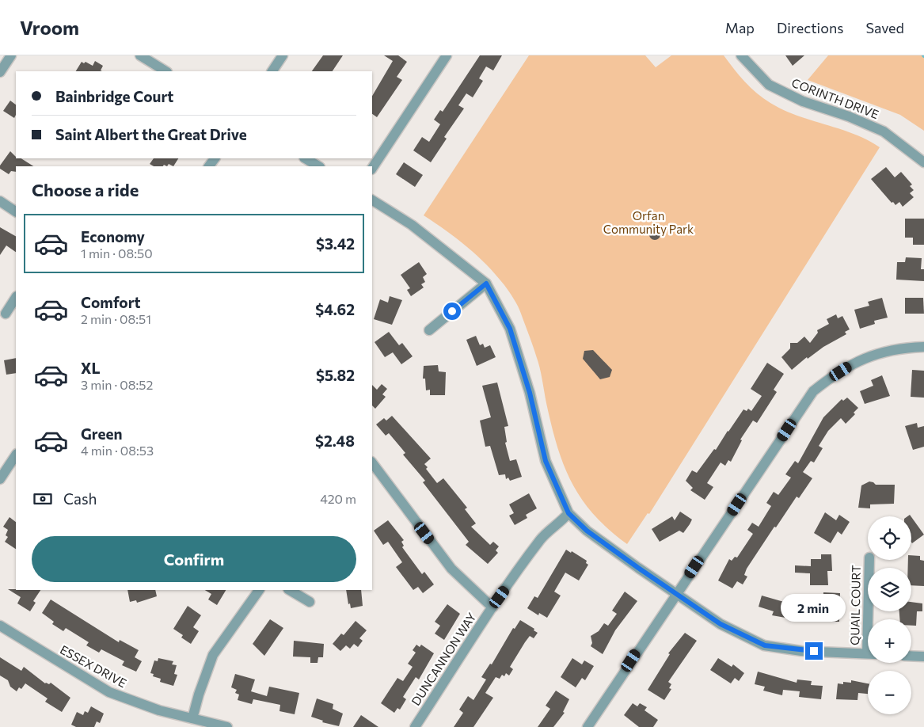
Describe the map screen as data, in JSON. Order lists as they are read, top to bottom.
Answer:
{
  "streets": {
    "street": [
      "CORINTH DRIVE",
      "QUAIL COURT",
      "DUNCANNON WAY",
      "ESSEX DRIVE"
    ]
  },
  "parks": ["Orfan Community Park"],
  "page": {
    "header": "Vroom",
    "nav": ["Map", "Directions", "Saved"],
    "banner": ["Bainbridge Court", "Saint Albert the Great Drive"],
    "heading": "Choose a ride",
    "list": [
      {
        "name": "Economy",
        "note": "1 min · 08:50",
        "value": "$3.42"
      },
      {
        "name": "Comfort",
        "note": "2 min · 08:51",
        "value": "$4.62"
      },
      {
        "name": "XL",
        "note": "3 min · 08:52",
        "value": "$5.82"
      },
      {
        "name": "Green",
        "note": "4 min · 08:53",
        "value": "$2.48"
      }
    ],
    "pay": ["Cash", "420 m"],
    "map_buttons": ["+", "−"],
    "buttons": "Confirm",
    "bubble": "2 min"
  }
}
